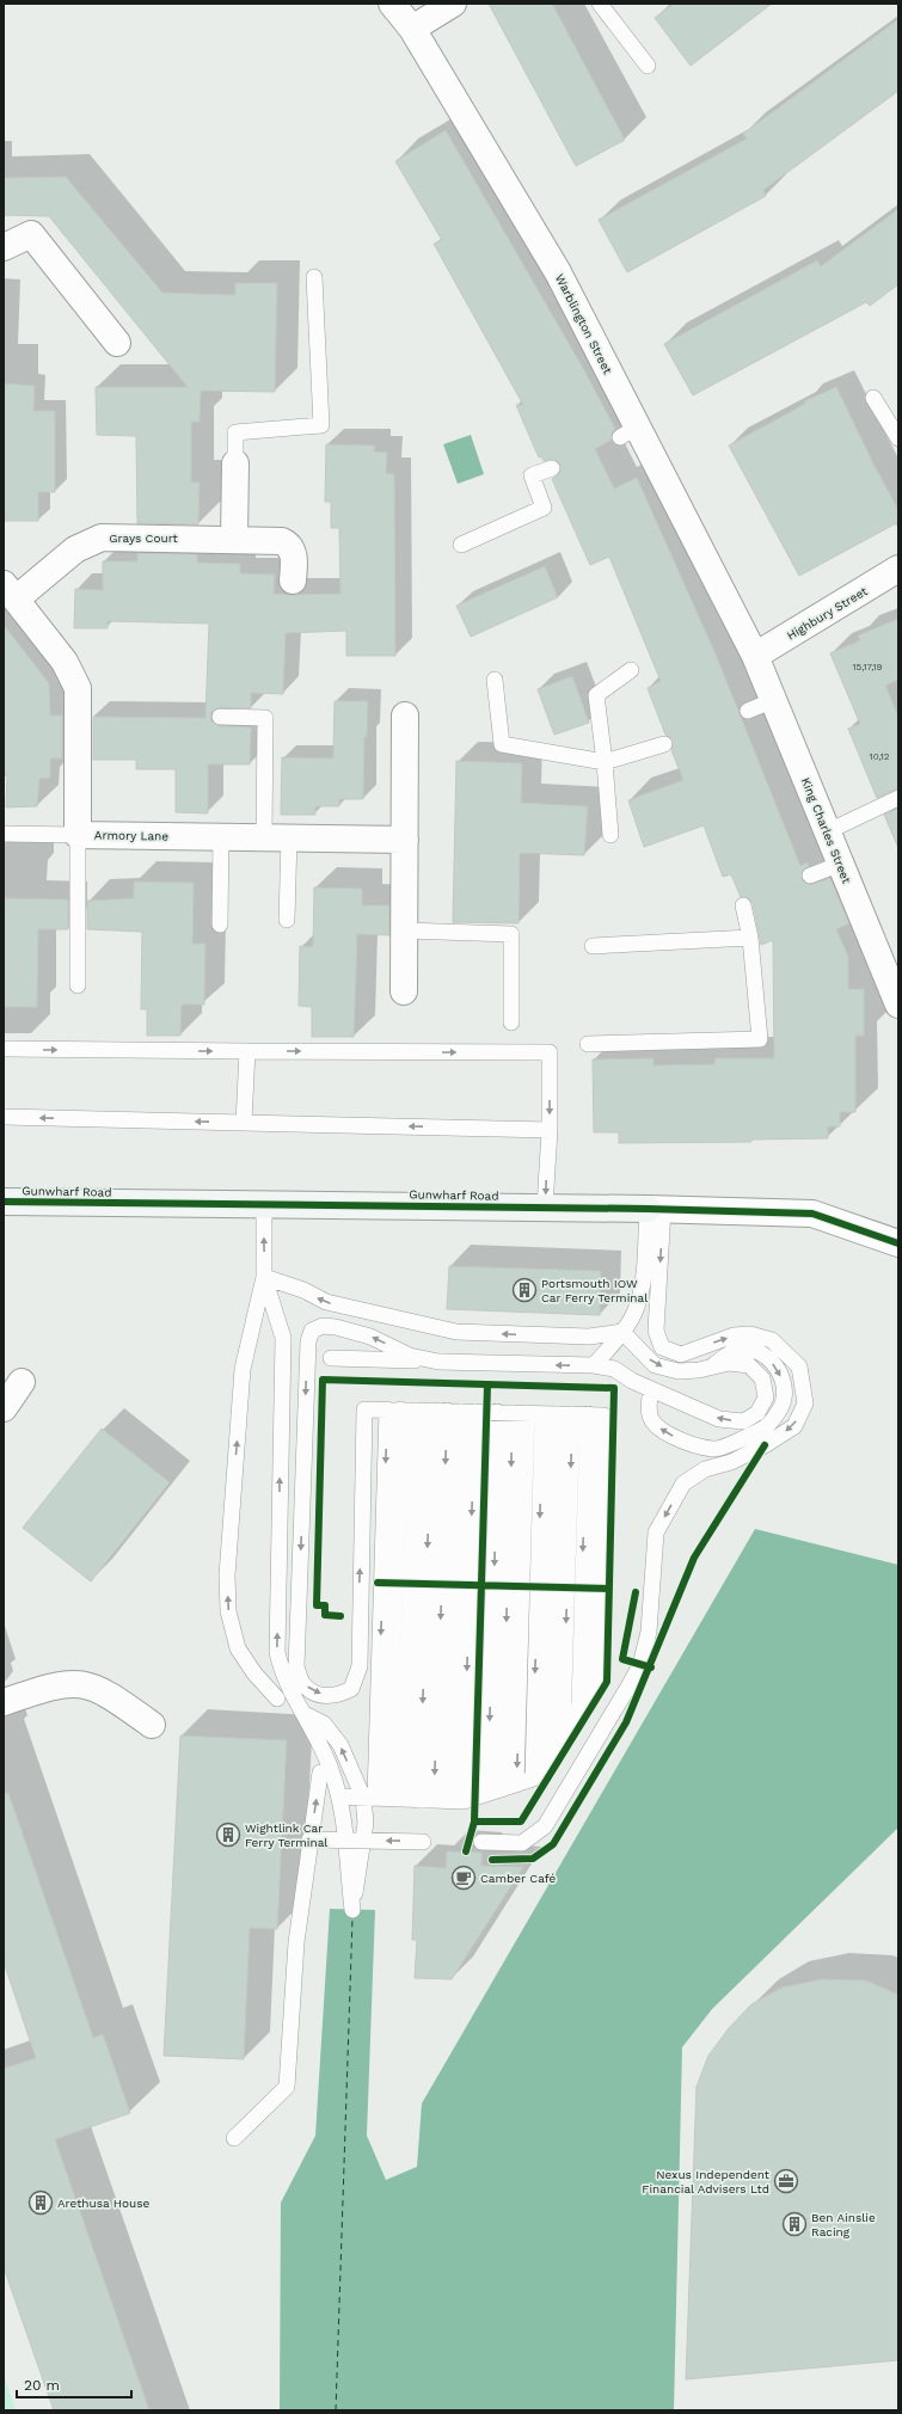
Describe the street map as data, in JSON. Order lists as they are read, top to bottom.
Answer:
{
  "streets": {
    "street": [
      "Warblington Street",
      "Grays Court",
      "Highbury Street",
      "King Charles Street",
      "Armory Lane",
      "Gunwharf Road"
    ]
  },
  "crossings": [
    ["Warblington Street", "Highbury Street"],
    ["Warblington Street", "King Charles Street"],
    ["Grays Court", "Armory Lane"],
    ["Highbury Street", "King Charles Street"]
  ],
  "places": {
    "building": [
      "Portsmouth IOW Car Ferry Terminal",
      "Wightlink Car Ferry Terminal",
      "Arethusa House",
      "Ben Ainslie Racing"
    ],
    "cafe": ["Camber Café"],
    "office": ["Nexus Independent Financial Advisers Ltd"]
  },
  "house_numbers": ["15,17,19", "10,12"],
  "scale_bar": "20 m"
}
